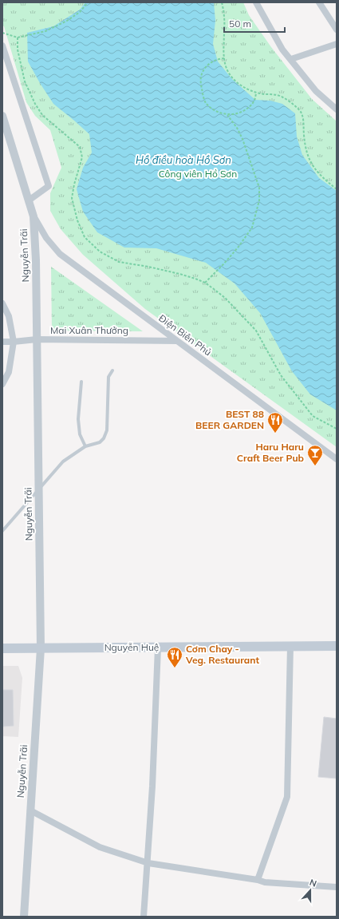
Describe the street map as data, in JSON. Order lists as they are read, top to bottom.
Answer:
{
  "streets": {
    "main road": ["Nguyễn Huệ"],
    "street": ["Nguyễn Trãi", "Mai Xuân Thưởng", "Điện Biên Phủ"]
  },
  "crossings": [
    ["Nguyễn Trãi", "Mai Xuân Thưởng"],
    ["Nguyễn Trãi", "Điện Biên Phủ"],
    ["Nguyễn Trãi", "Nguyễn Huệ"],
    ["Mai Xuân Thưởng", "Điện Biên Phủ"]
  ],
  "water": ["Hồ điều hoà Hồ Sơn"],
  "parks": ["Công viên Hồ Sơn"],
  "places": {
    "restaurant": ["BEST 88 BEER GARDEN", "Cơm Chay - Veg. Restaurant"],
    "bar": ["Haru Haru Craft Beer Pub"]
  },
  "scale_bar": "50 m",
  "north": "top"
}
